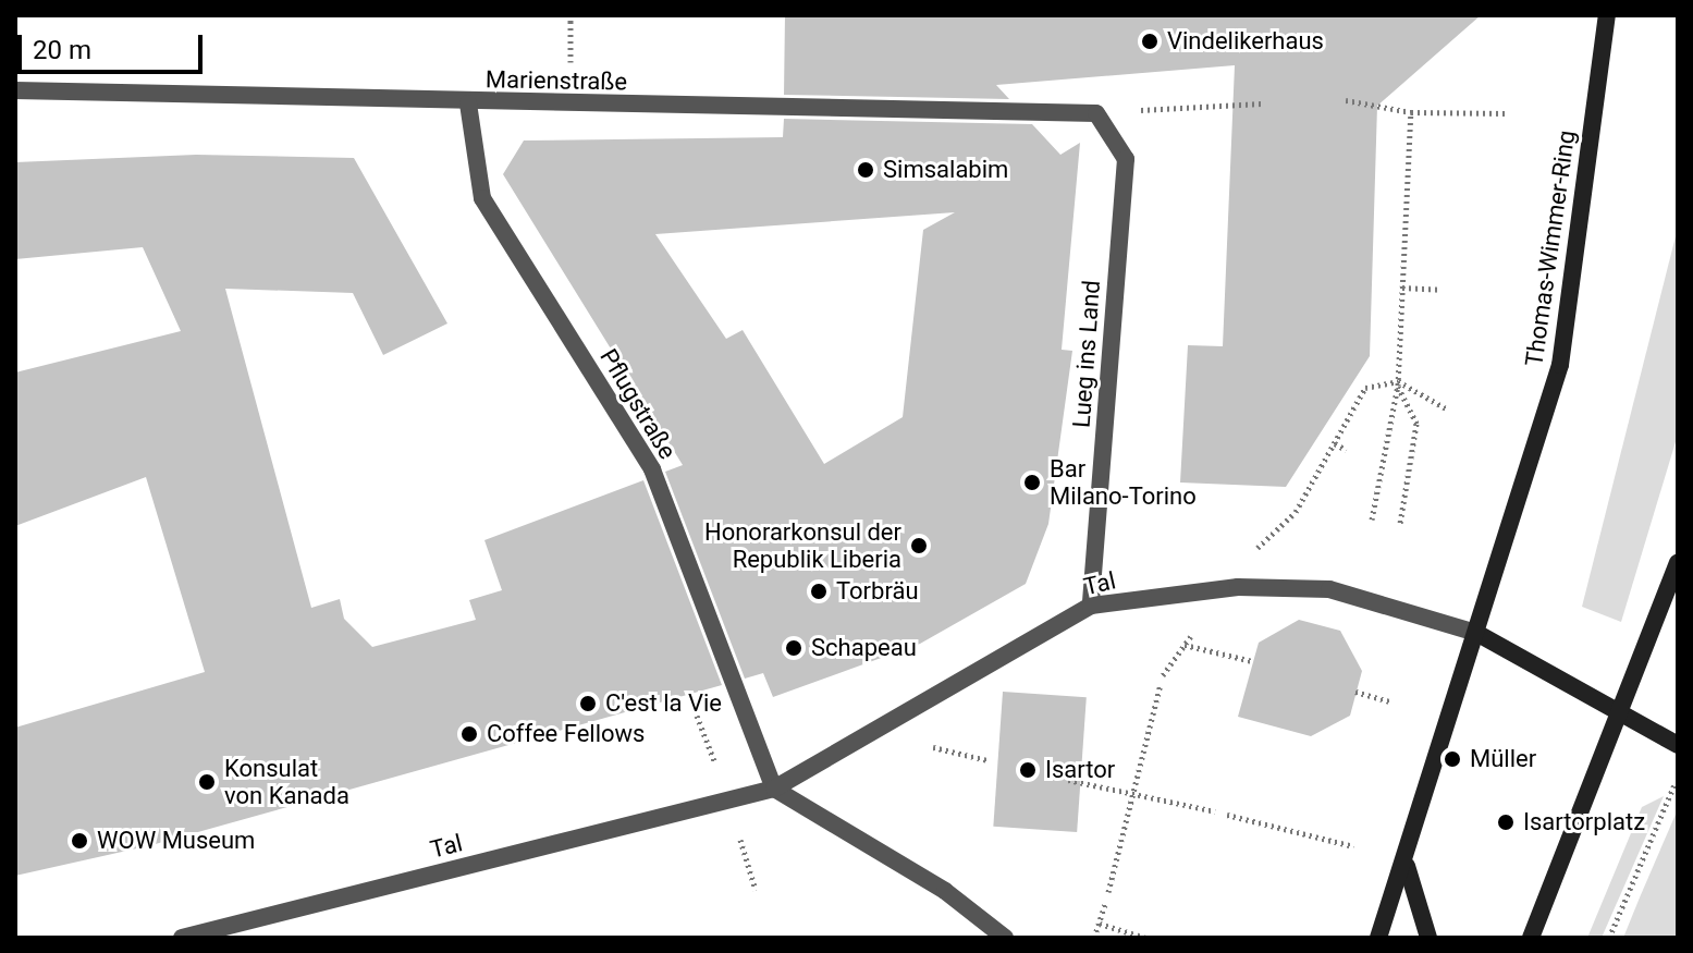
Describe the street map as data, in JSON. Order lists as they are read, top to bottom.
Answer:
{
  "streets": {
    "main road": ["Thomas-Wimmer-Ring"],
    "street": [
      "Marienstraße",
      "Lueg ins Land",
      "Pflugstraße",
      "Tal"
    ]
  },
  "crossings": [
    ["Marienstraße", "Lueg ins Land"],
    ["Marienstraße", "Pflugstraße"],
    ["Thomas-Wimmer-Ring", "Tal"],
    ["Lueg ins Land", "Tal"],
    ["Pflugstraße", "Tal"]
  ],
  "places": [
    "Vindelikerhaus",
    "Simsalabim",
    "Bar Milano-Torino",
    "Honorarkonsul der Republik Liberia",
    "Torbräu",
    "Schapeau",
    "C'est la Vie",
    "Coffee Fellows",
    "Müller",
    "Isartor",
    "Konsulat von Kanada",
    "Isartorplatz",
    "WOW Museum"
  ],
  "scale_bar": "20 m"
}
